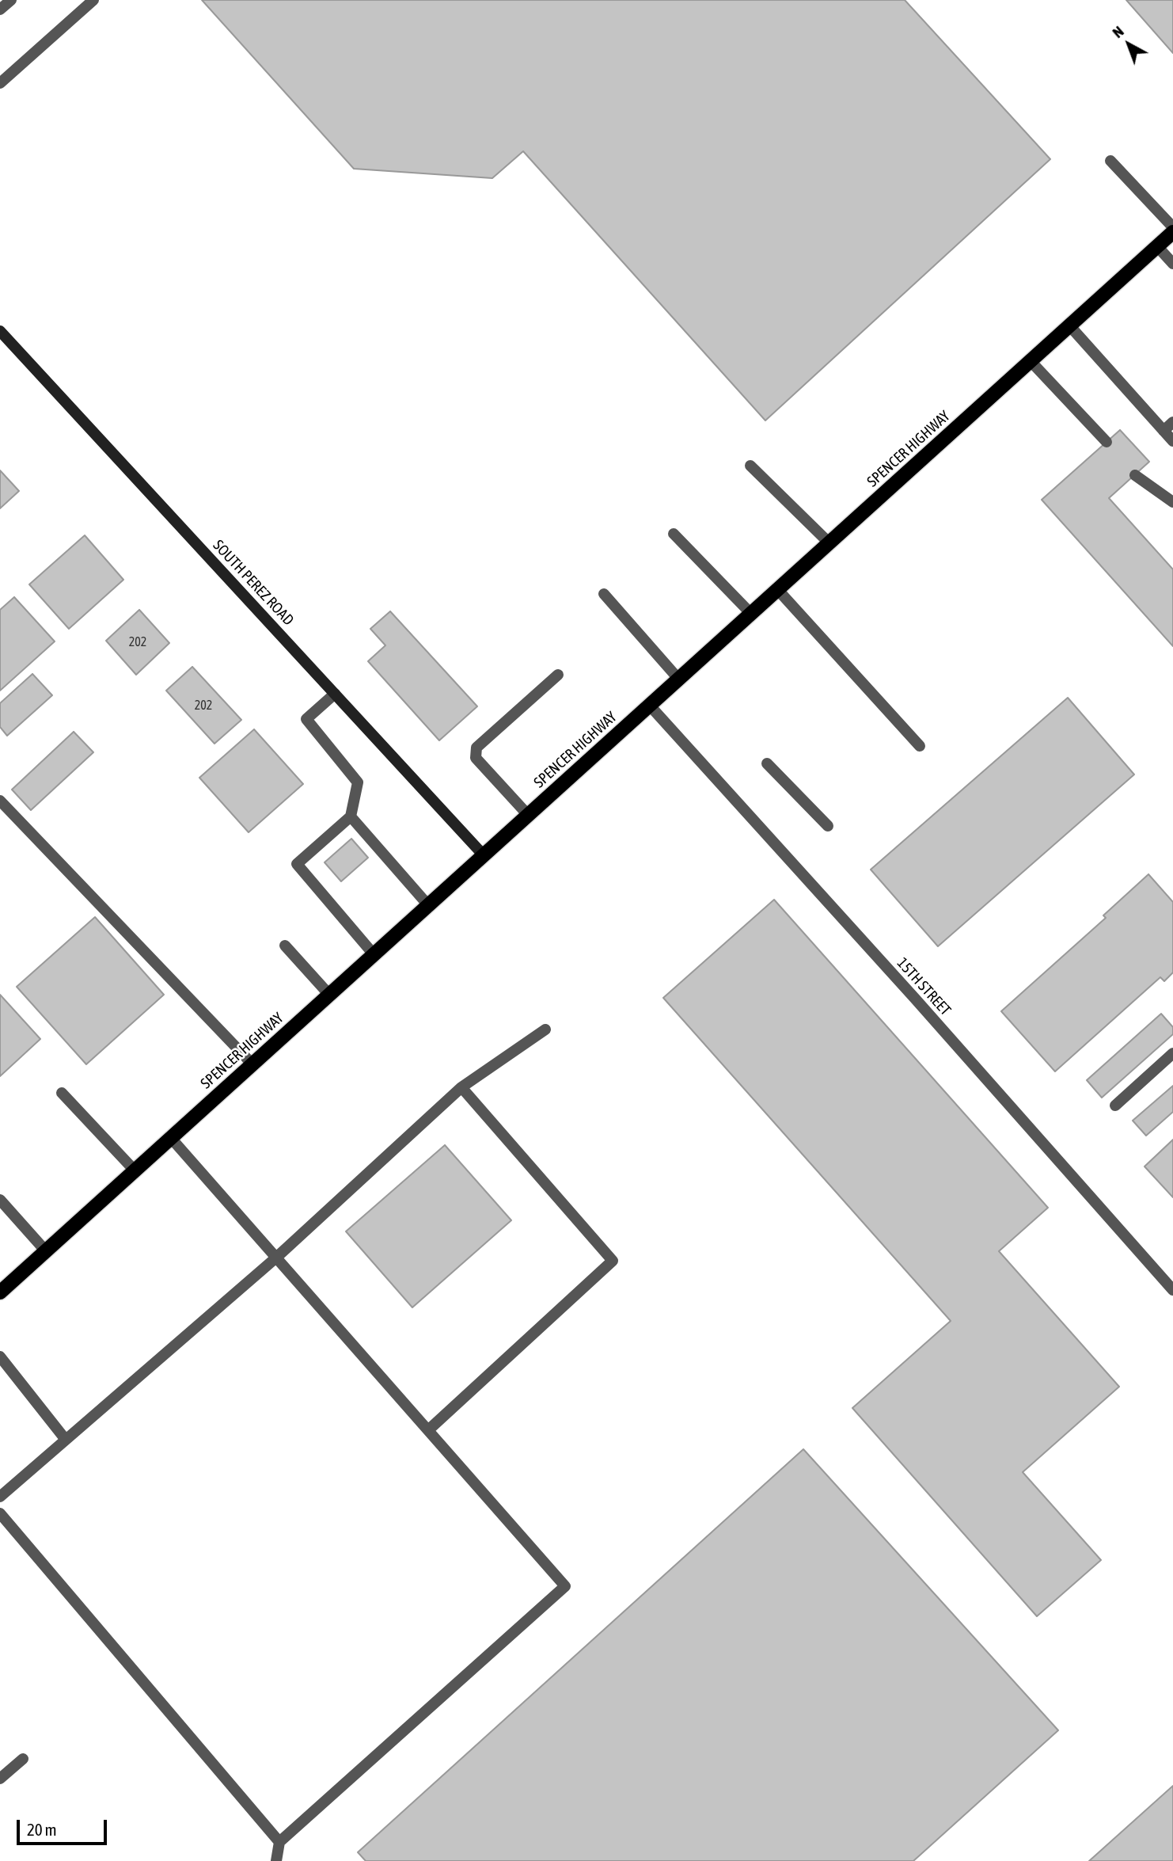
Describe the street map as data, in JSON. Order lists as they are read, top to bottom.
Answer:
{
  "streets": {
    "main road": ["SPENCER HIGHWAY"],
    "street": ["SOUTH PEREZ ROAD", "15TH STREET"]
  },
  "crossings": [
    ["SPENCER HIGHWAY", "SOUTH PEREZ ROAD"],
    ["SPENCER HIGHWAY", "15TH STREET"]
  ],
  "house_numbers": ["202", "202"],
  "scale_bar": "20 m",
  "north": "top left"
}
